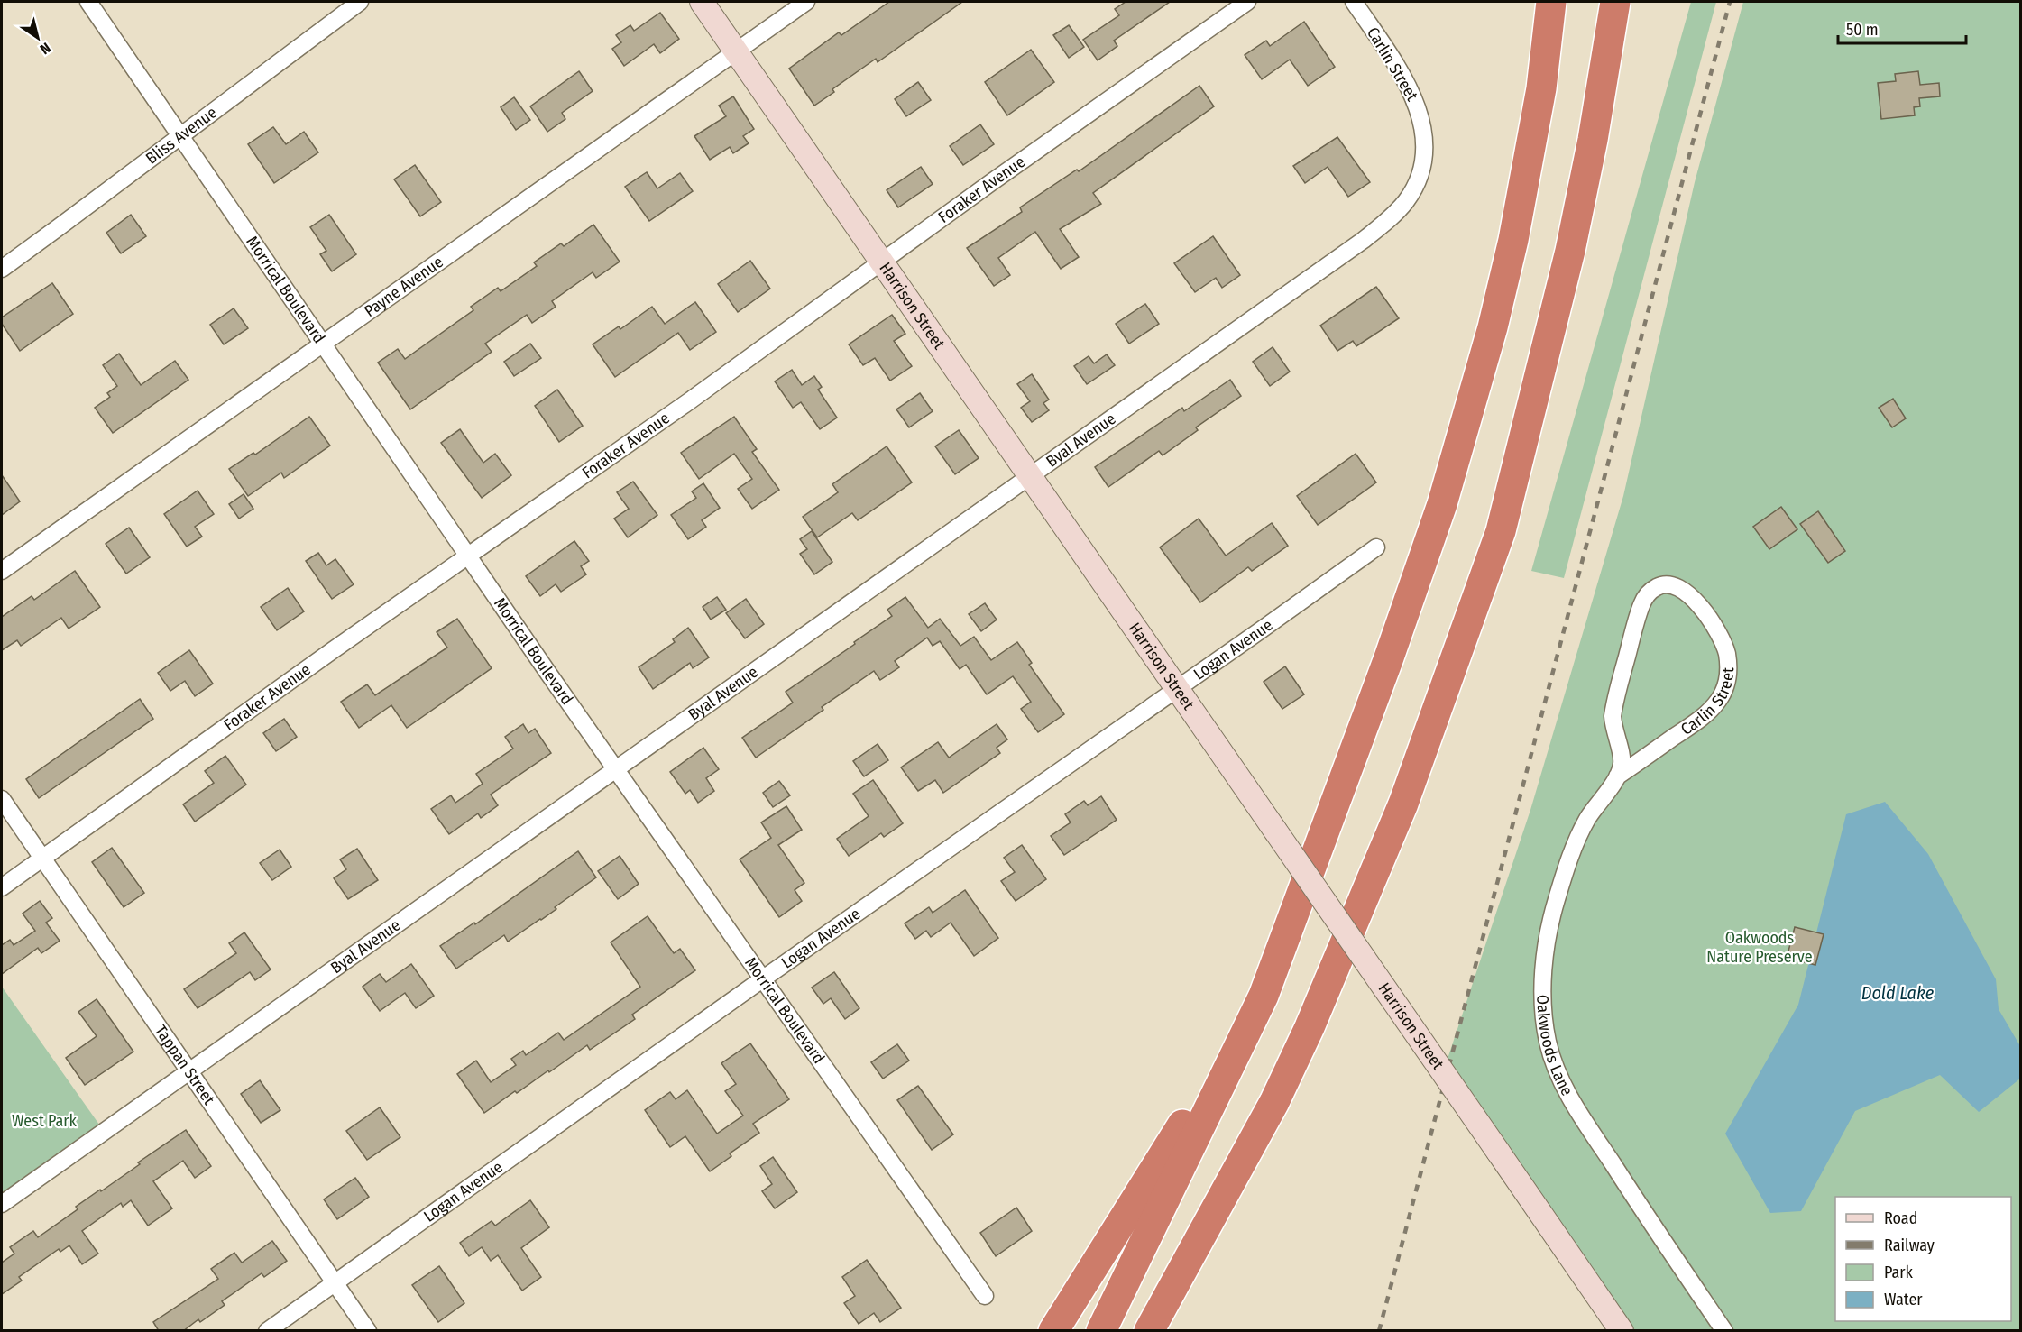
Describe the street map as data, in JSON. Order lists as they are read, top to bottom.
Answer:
{
  "streets": {
    "street": [
      "Carlin Street",
      "Bliss Avenue",
      "Foraker Avenue",
      "Payne Avenue",
      "Morrical Boulevard",
      "Harrison Street",
      "Byal Avenue",
      "Logan Avenue",
      "Oakwoods Lane",
      "Tappan Street"
    ]
  },
  "crossings": [
    ["Carlin Street", "Byal Avenue"],
    ["Carlin Street", "Oakwoods Lane"],
    ["Bliss Avenue", "Morrical Boulevard"],
    ["Foraker Avenue", "Morrical Boulevard"],
    ["Foraker Avenue", "Harrison Street"],
    ["Foraker Avenue", "Tappan Street"],
    ["Payne Avenue", "Morrical Boulevard"],
    ["Payne Avenue", "Harrison Street"],
    ["Morrical Boulevard", "Byal Avenue"],
    ["Morrical Boulevard", "Logan Avenue"],
    ["Harrison Street", "Byal Avenue"],
    ["Harrison Street", "Logan Avenue"],
    ["Byal Avenue", "Tappan Street"],
    ["Logan Avenue", "Tappan Street"]
  ],
  "water": ["Dold Lake"],
  "parks": ["Oakwoods Nature Preserve", "West Park"],
  "legend": [
    "Road",
    "Railway",
    "Park",
    "Water"
  ],
  "scale_bar": "50 m",
  "north": "bottom right"
}
